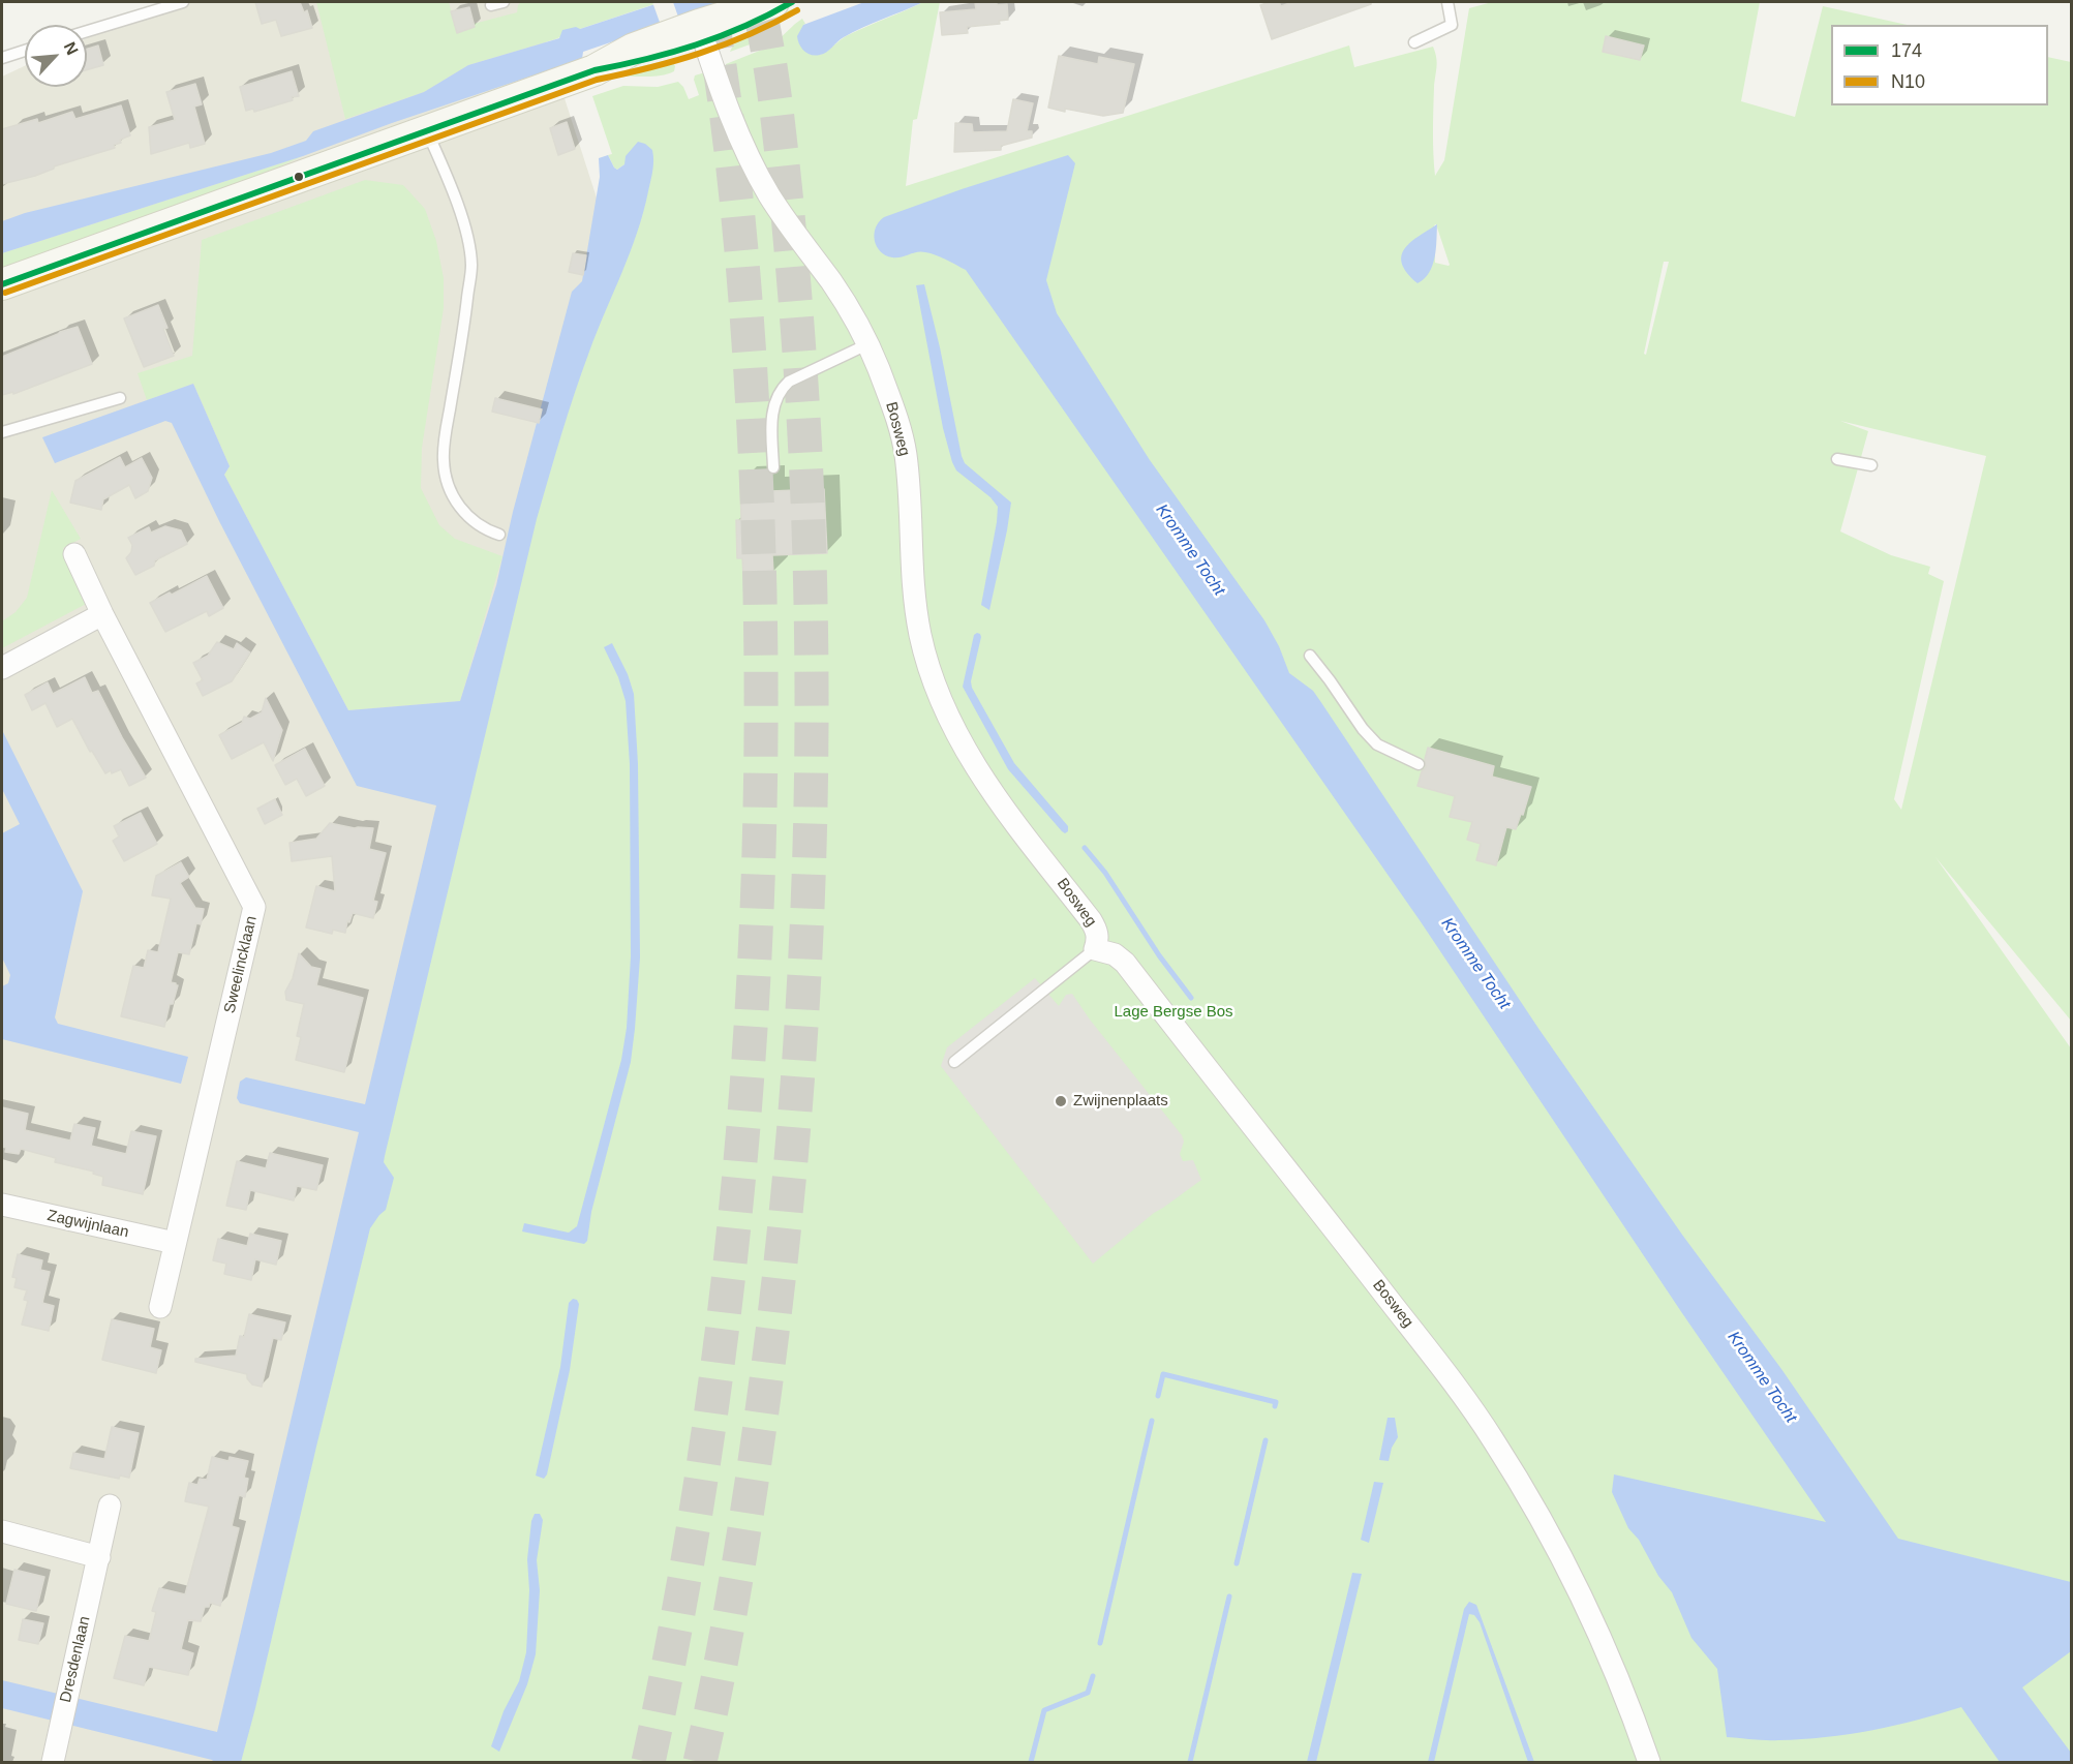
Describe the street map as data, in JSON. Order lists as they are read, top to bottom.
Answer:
{
  "streets": {
    "street": [
      "Bosweg",
      "Sweelincklaan",
      "Zagwijnlaan",
      "Dresdenlaan"
    ]
  },
  "crossings": [
    ["Sweelincklaan", "Zagwijnlaan"]
  ],
  "water": ["Kromme Tocht"],
  "parks": ["Lage Bergse Bos"],
  "places": ["Zwijnenplaats"],
  "lines": ["transit line 174", "transit line N10"],
  "legend": ["174", "N10"],
  "north": "top right"
}
